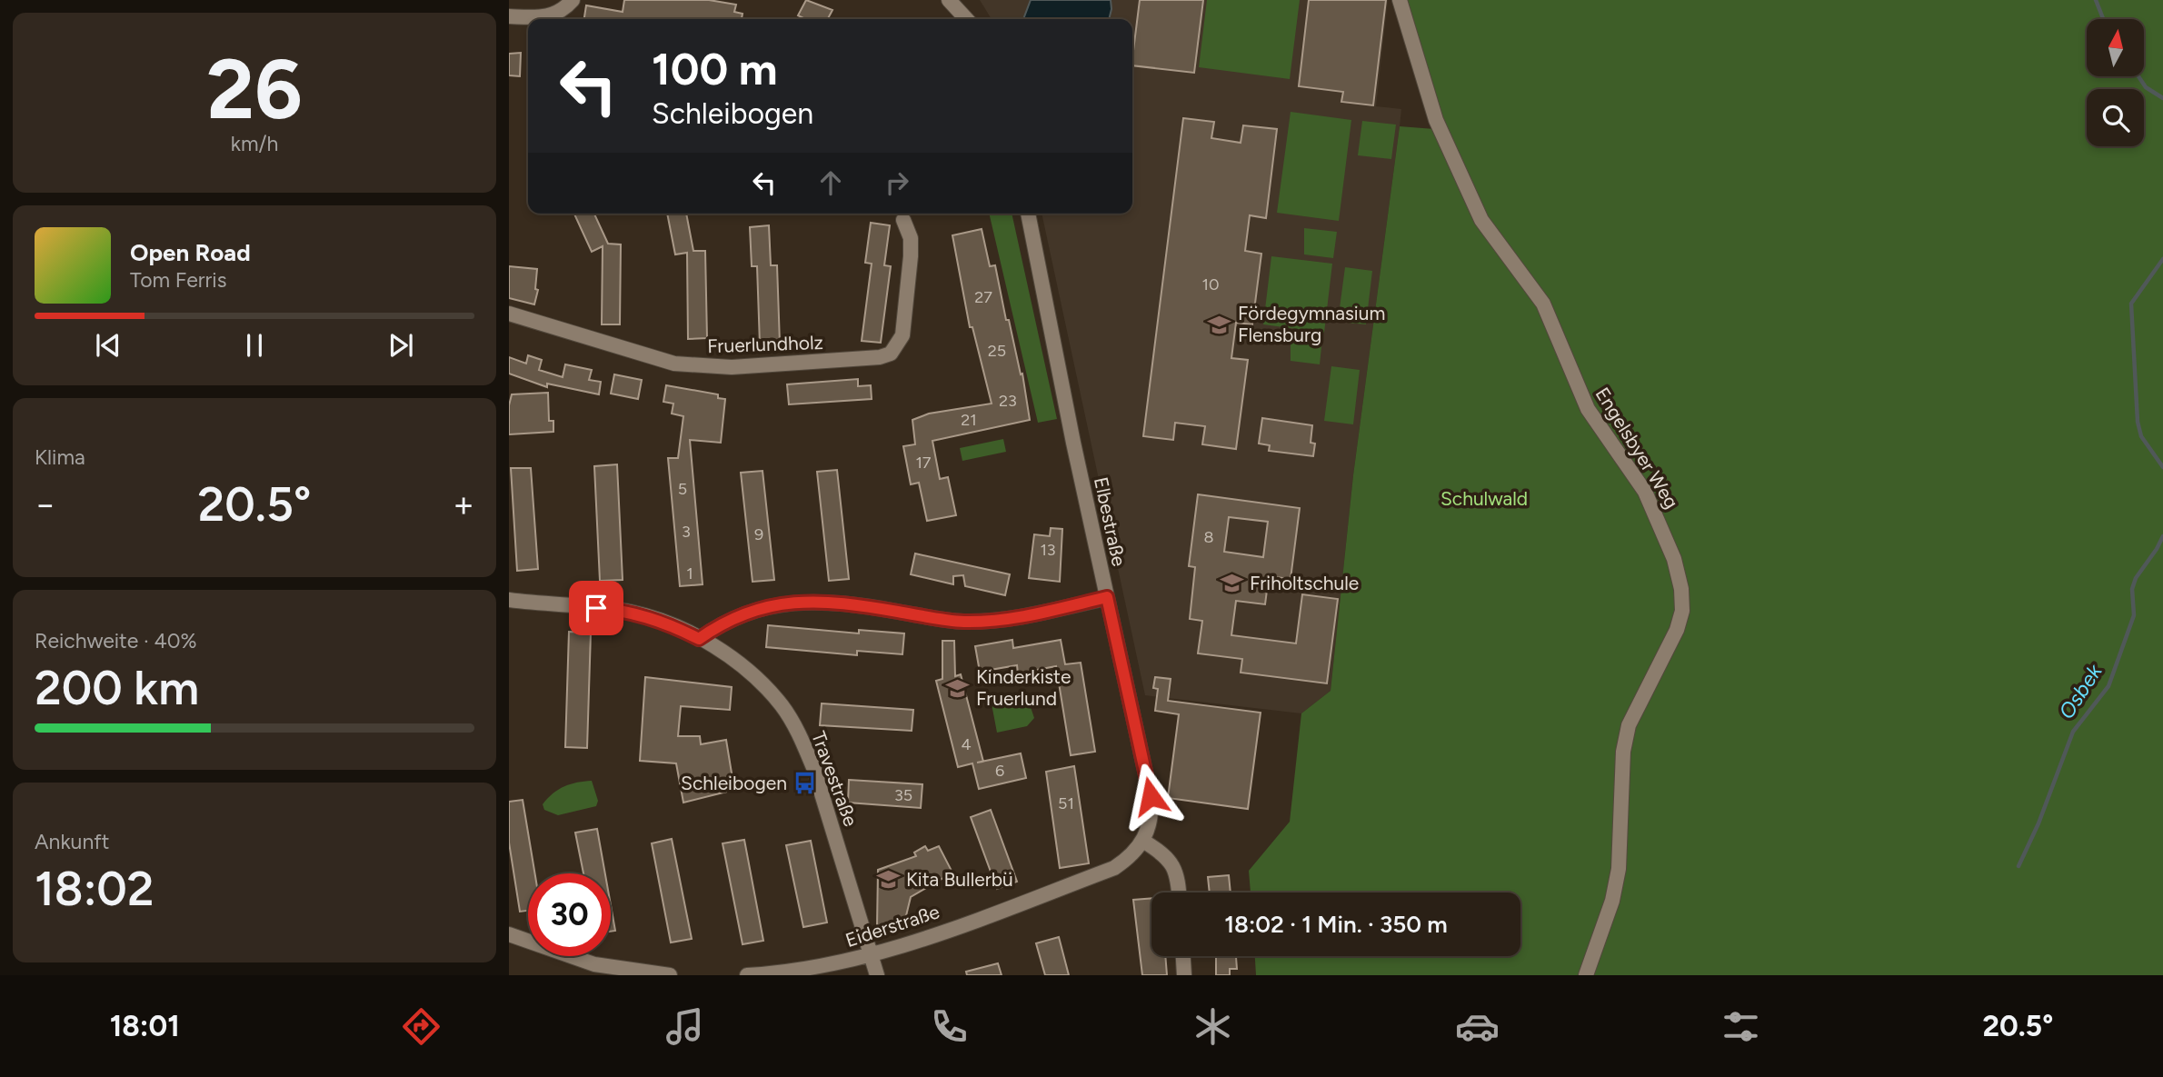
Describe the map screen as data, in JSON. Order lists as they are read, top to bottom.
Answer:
{
  "streets": {
    "street": [
      "Fruerlundholz",
      "Engelsbyer Weg",
      "Elbestraße",
      "Travestraße",
      "Eiderstraße"
    ]
  },
  "crossings": [
    ["Elbestraße", "Eiderstraße"],
    ["Travestraße", "Eiderstraße"]
  ],
  "water": ["Osbek"],
  "parks": ["Schulwald"],
  "places": {
    "school or university": [
      "Fördegymnasium Flensburg",
      "Friholtschule",
      "Kinderkiste Fruerlund",
      "Kita Bullerbü"
    ],
    "bus stop": ["Schleibogen"]
  },
  "house_numbers": [
    "10",
    "27",
    "25",
    "23",
    "21",
    "17",
    "5",
    "3",
    "9",
    "8",
    "13",
    "1",
    "4",
    "6",
    "35",
    "51"
  ],
  "north": "top",
  "page": {
    "tile": [
      ["26", "km/h"],
      "Klima",
      ["Reichweite · 40%", "200 km"],
      ["Ankunft", "18:02"]
    ],
    "turn": ["100 m", "Schleibogen"],
    "song": ["Open Road", "Tom Ferris"],
    "heat": ["−", "20.5°", "+"],
    "limit": "30",
    "trip": "18:02 · 1 Min. · 350 m",
    "tabs": ["18:01", "20.5°"]
  }
}
